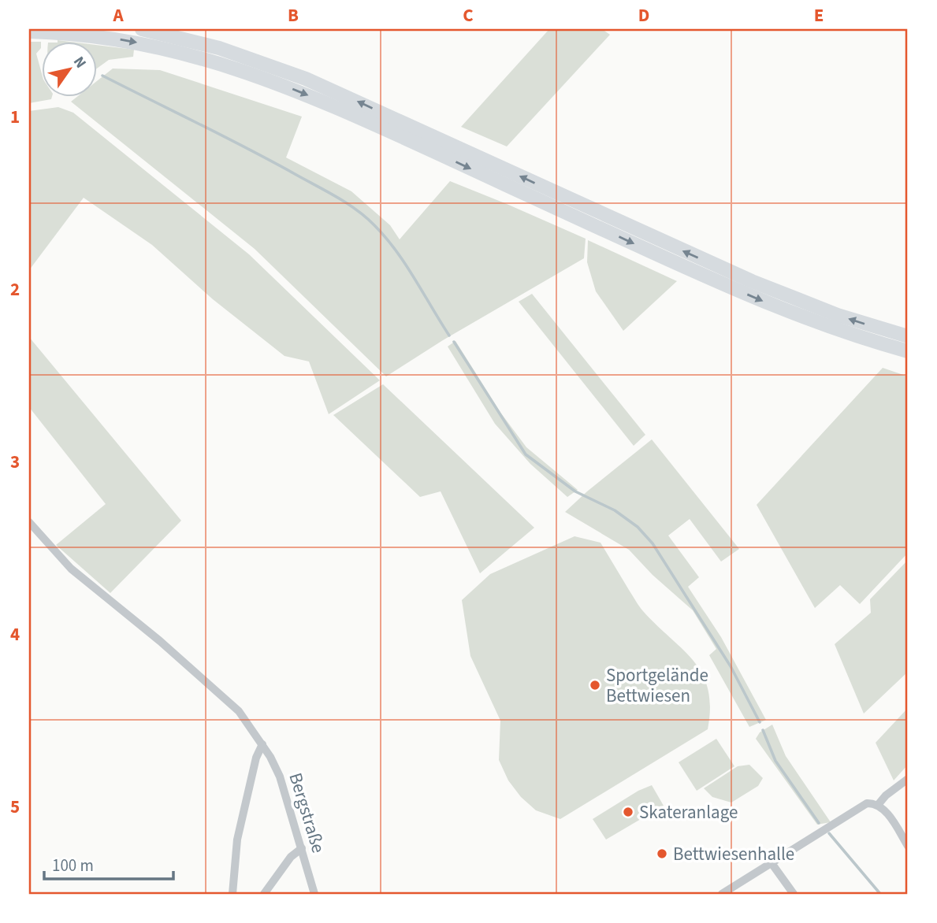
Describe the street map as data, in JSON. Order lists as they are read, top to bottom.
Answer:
{
  "streets": {
    "street": ["Bergstraße"]
  },
  "places": ["Sportgelände Bettwiesen", "Skateranlage", "Bettwiesenhalle"],
  "scale_bar": "100 m",
  "north": "top right",
  "grid": {
    "columns": [
      "A",
      "B",
      "C",
      "D",
      "E"
    ],
    "rows": [
      "1",
      "2",
      "3",
      "4",
      "5"
    ]
  }
}
